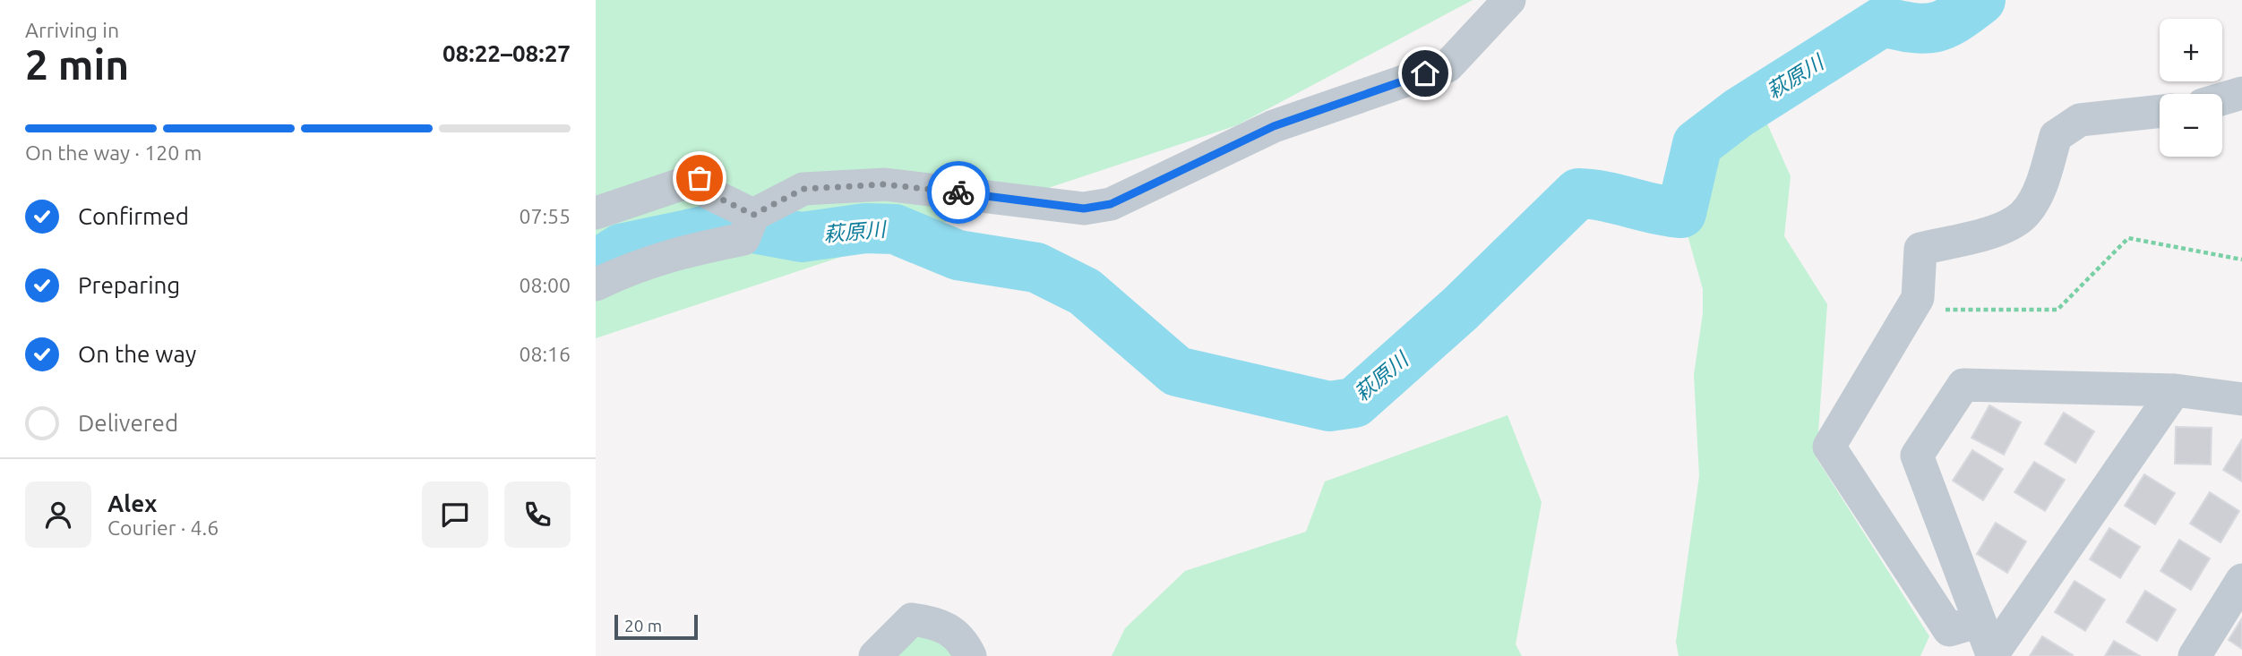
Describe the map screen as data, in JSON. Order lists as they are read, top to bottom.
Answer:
{
  "water": ["萩原川"],
  "scale_bar": "20 m",
  "page": {
    "heading": ["2 min", "Arriving in", "08:22–08:27"],
    "panel": ["Alex", "Courier · 4.6"],
    "map_buttons": ["+", "−"],
    "bar": "On the way · 120 m",
    "list": [
      ["Confirmed", "07:55"],
      ["Preparing", "08:00"],
      ["On the way", "08:16"],
      "Delivered"
    ],
    "scale": "20 m"
  }
}
